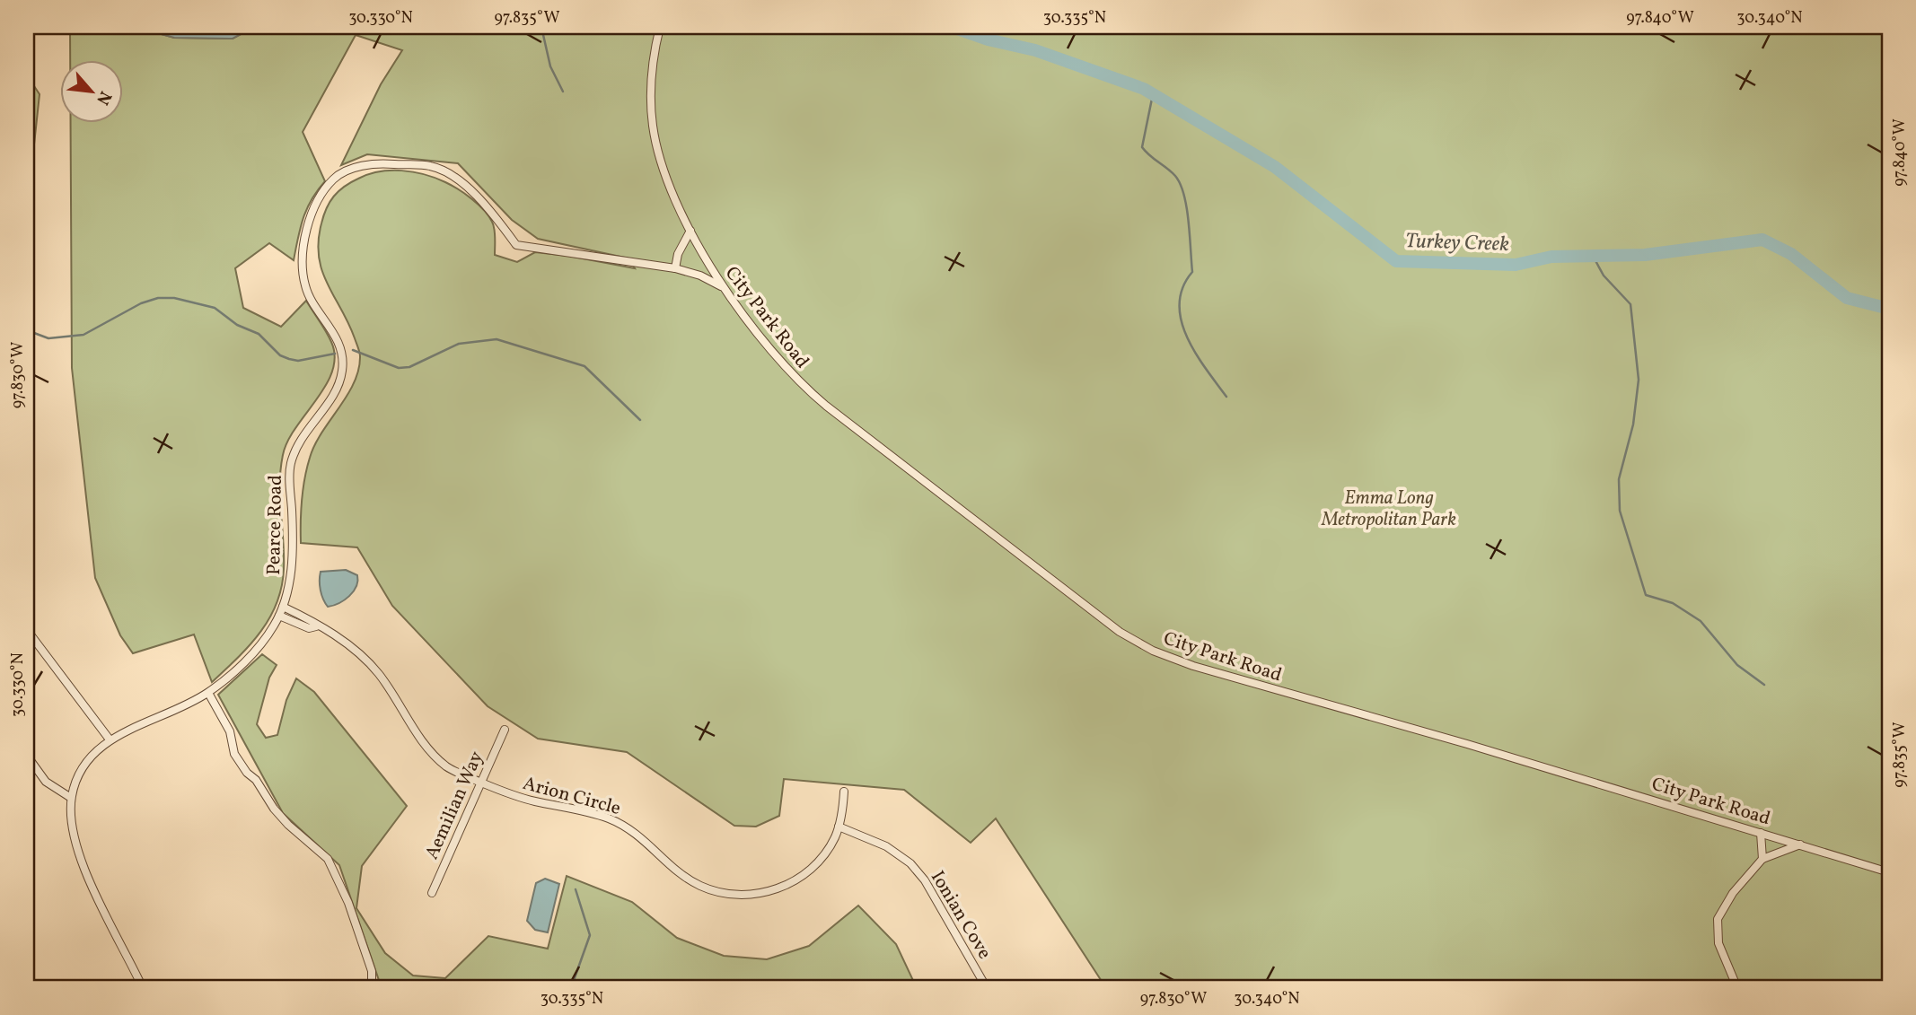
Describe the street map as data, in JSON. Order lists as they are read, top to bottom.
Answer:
{
  "streets": {
    "street": [
      "City Park Road",
      "Pearce Road",
      "Arion Circle",
      "Aemilian Way",
      "Ionian Cove"
    ]
  },
  "crossings": [
    ["City Park Road", "Pearce Road"],
    ["Pearce Road", "Arion Circle"],
    ["Arion Circle", "Aemilian Way"],
    ["Arion Circle", "Ionian Cove"]
  ],
  "water": ["Turkey Creek"],
  "parks": ["Emma Long Metropolitan Park"],
  "north": "bottom right",
  "coordinates": [
    "30.330°N",
    "97.835°W",
    "30.335°N",
    "97.840°W",
    "30.340°N",
    "97.830°W"
  ]
}
